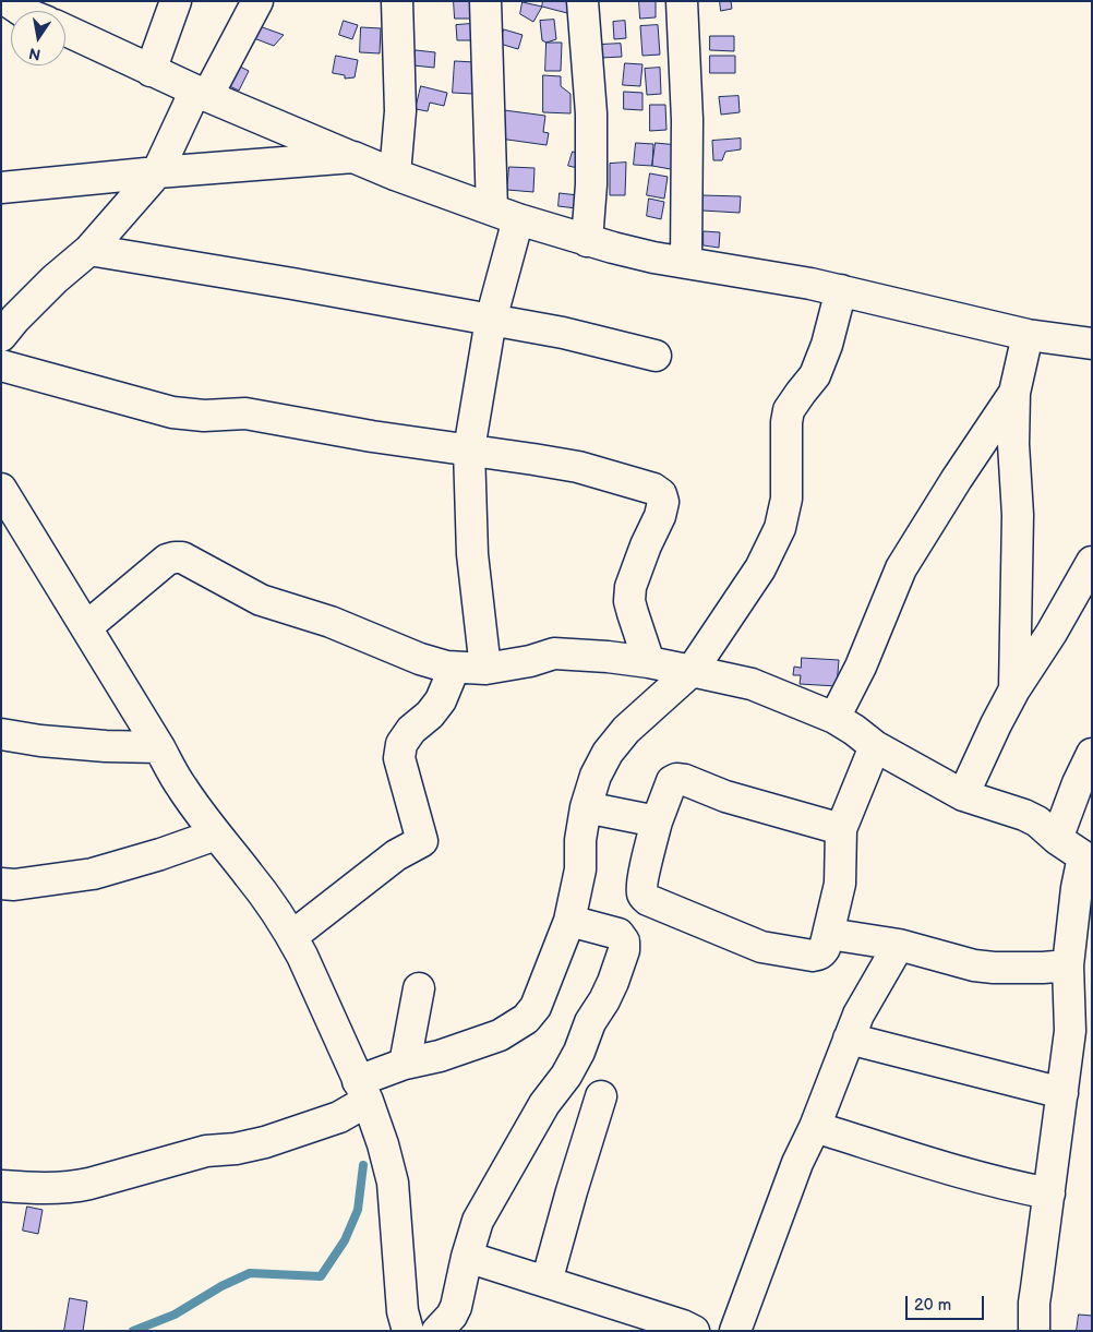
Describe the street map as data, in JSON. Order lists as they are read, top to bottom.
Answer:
{
  "scale_bar": "20 m",
  "north": "bottom"
}
